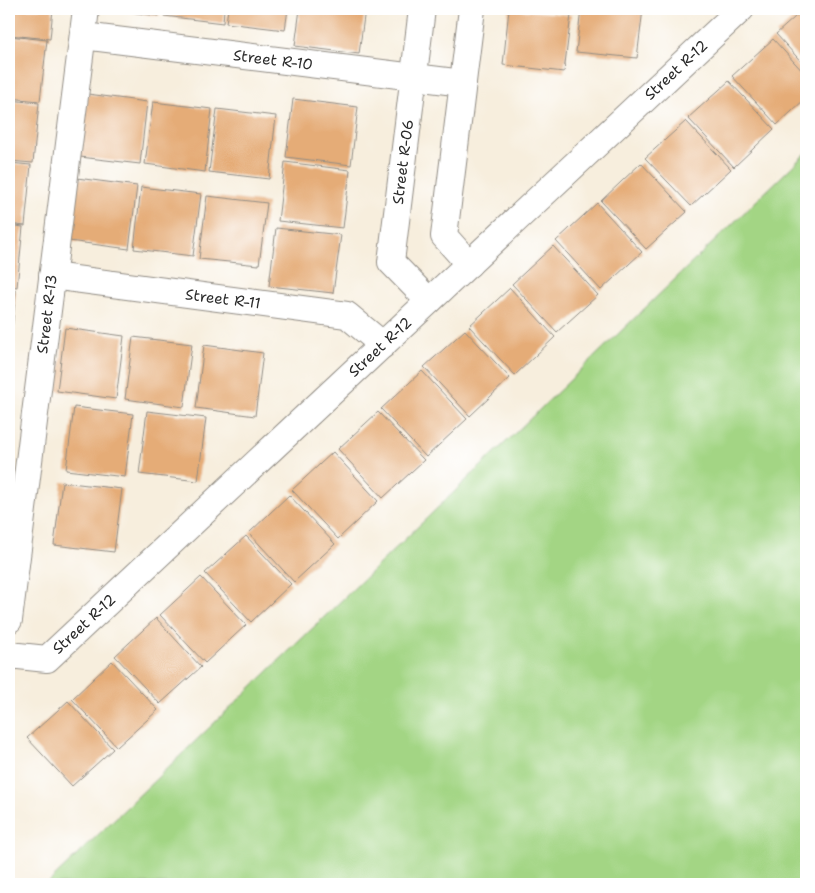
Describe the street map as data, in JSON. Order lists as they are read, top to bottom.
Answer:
{
  "streets": {
    "street": [
      "Street R-10",
      "Street R-12",
      "Street R-06",
      "Street R-11",
      "Street R-13"
    ]
  },
  "crossings": [
    ["Street R-10", "Street R-06"],
    ["Street R-10", "Street R-13"],
    ["Street R-12", "Street R-06"],
    ["Street R-12", "Street R-11"],
    ["Street R-11", "Street R-13"]
  ]
}
